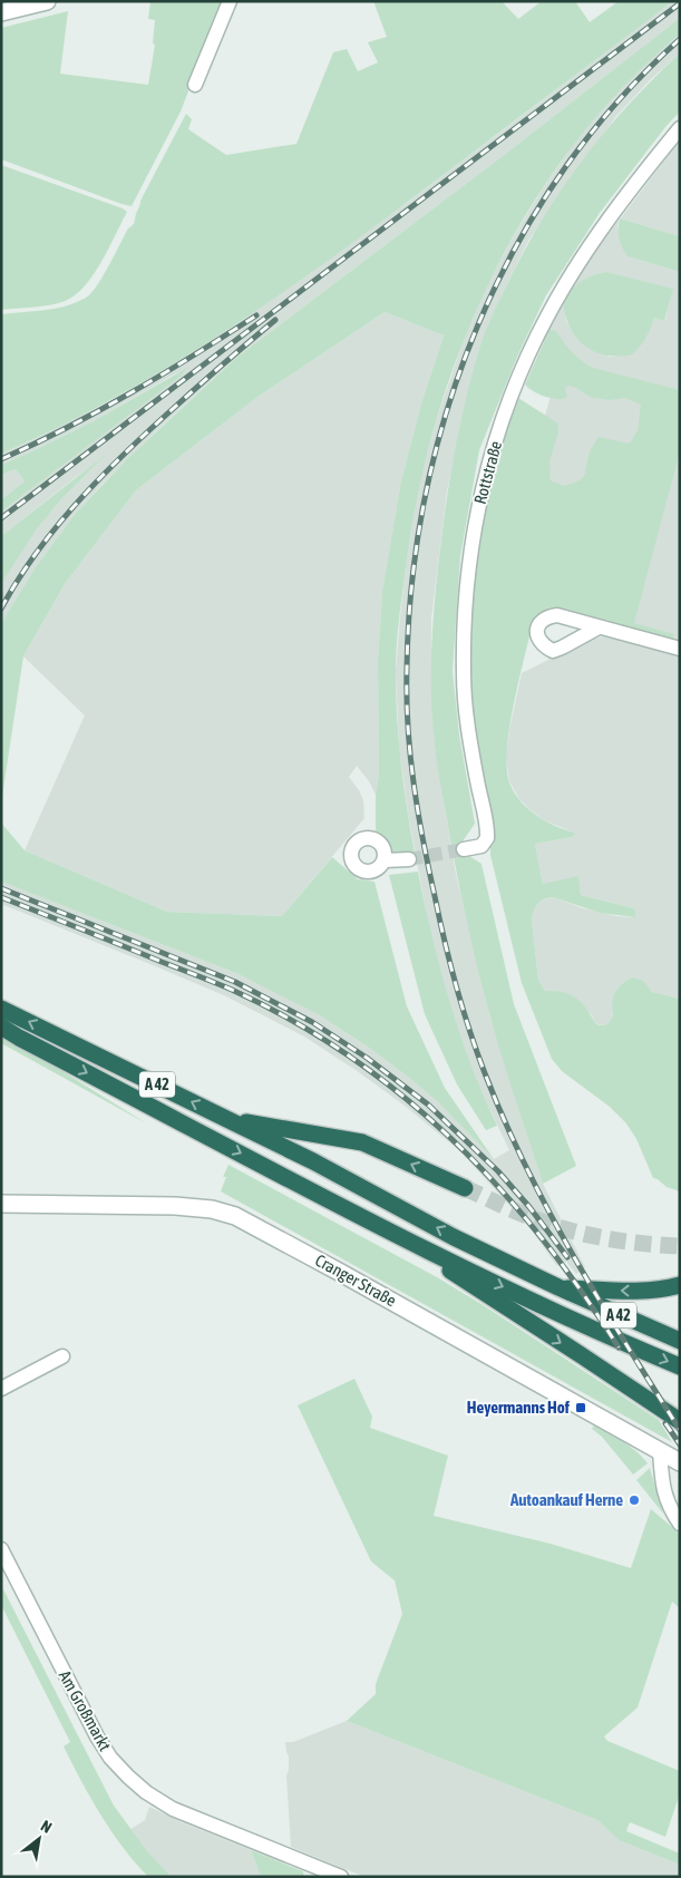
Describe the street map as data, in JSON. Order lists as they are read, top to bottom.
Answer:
{
  "streets": {
    "highway": ["A 42"],
    "street": ["Rottstraße", "Cranger Straße", "Am Großmarkt"]
  },
  "places": {
    "transit": ["Heyermanns Hof"],
    "other": ["Autoankauf Herne"]
  },
  "north": "top right"
}
